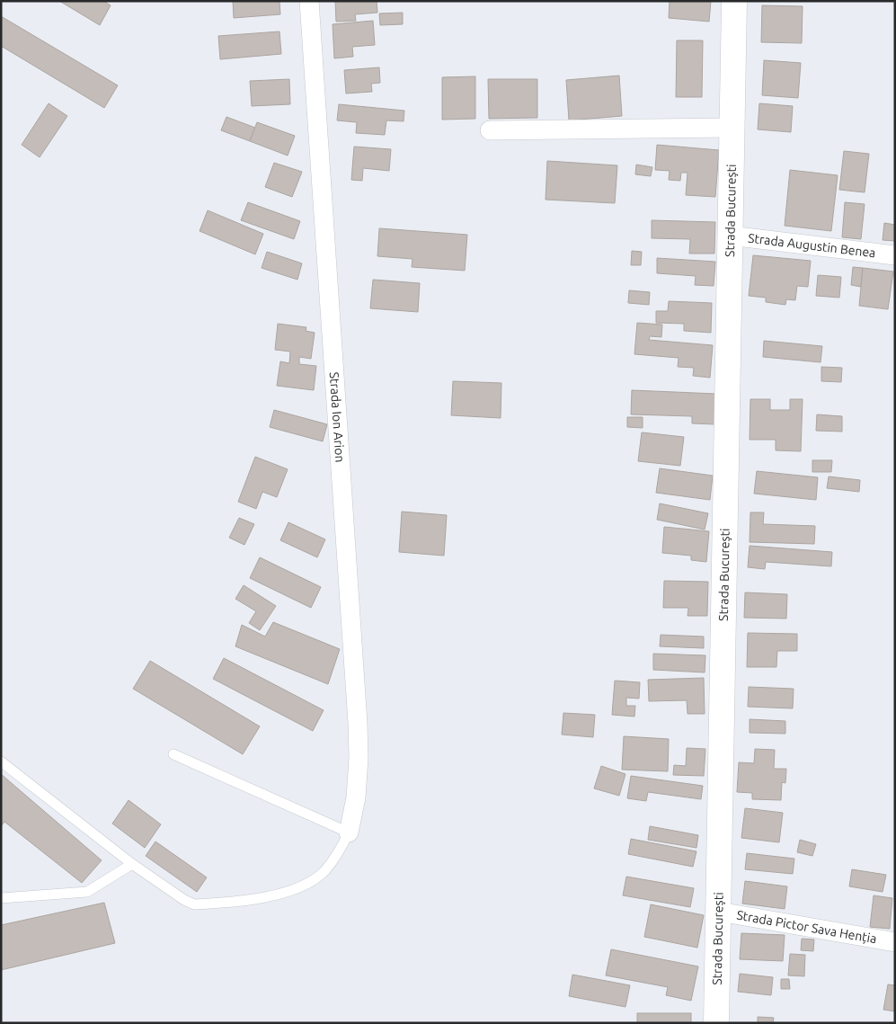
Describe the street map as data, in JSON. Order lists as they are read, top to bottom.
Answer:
{
  "streets": {
    "main road": ["Strada București"],
    "street": ["Strada Augustin Benea", "Strada Ion Arion", "Strada Pictor Sava Henția"]
  },
  "crossings": [
    ["Strada București", "Strada Augustin Benea"],
    ["Strada București", "Strada Pictor Sava Henția"]
  ]
}
